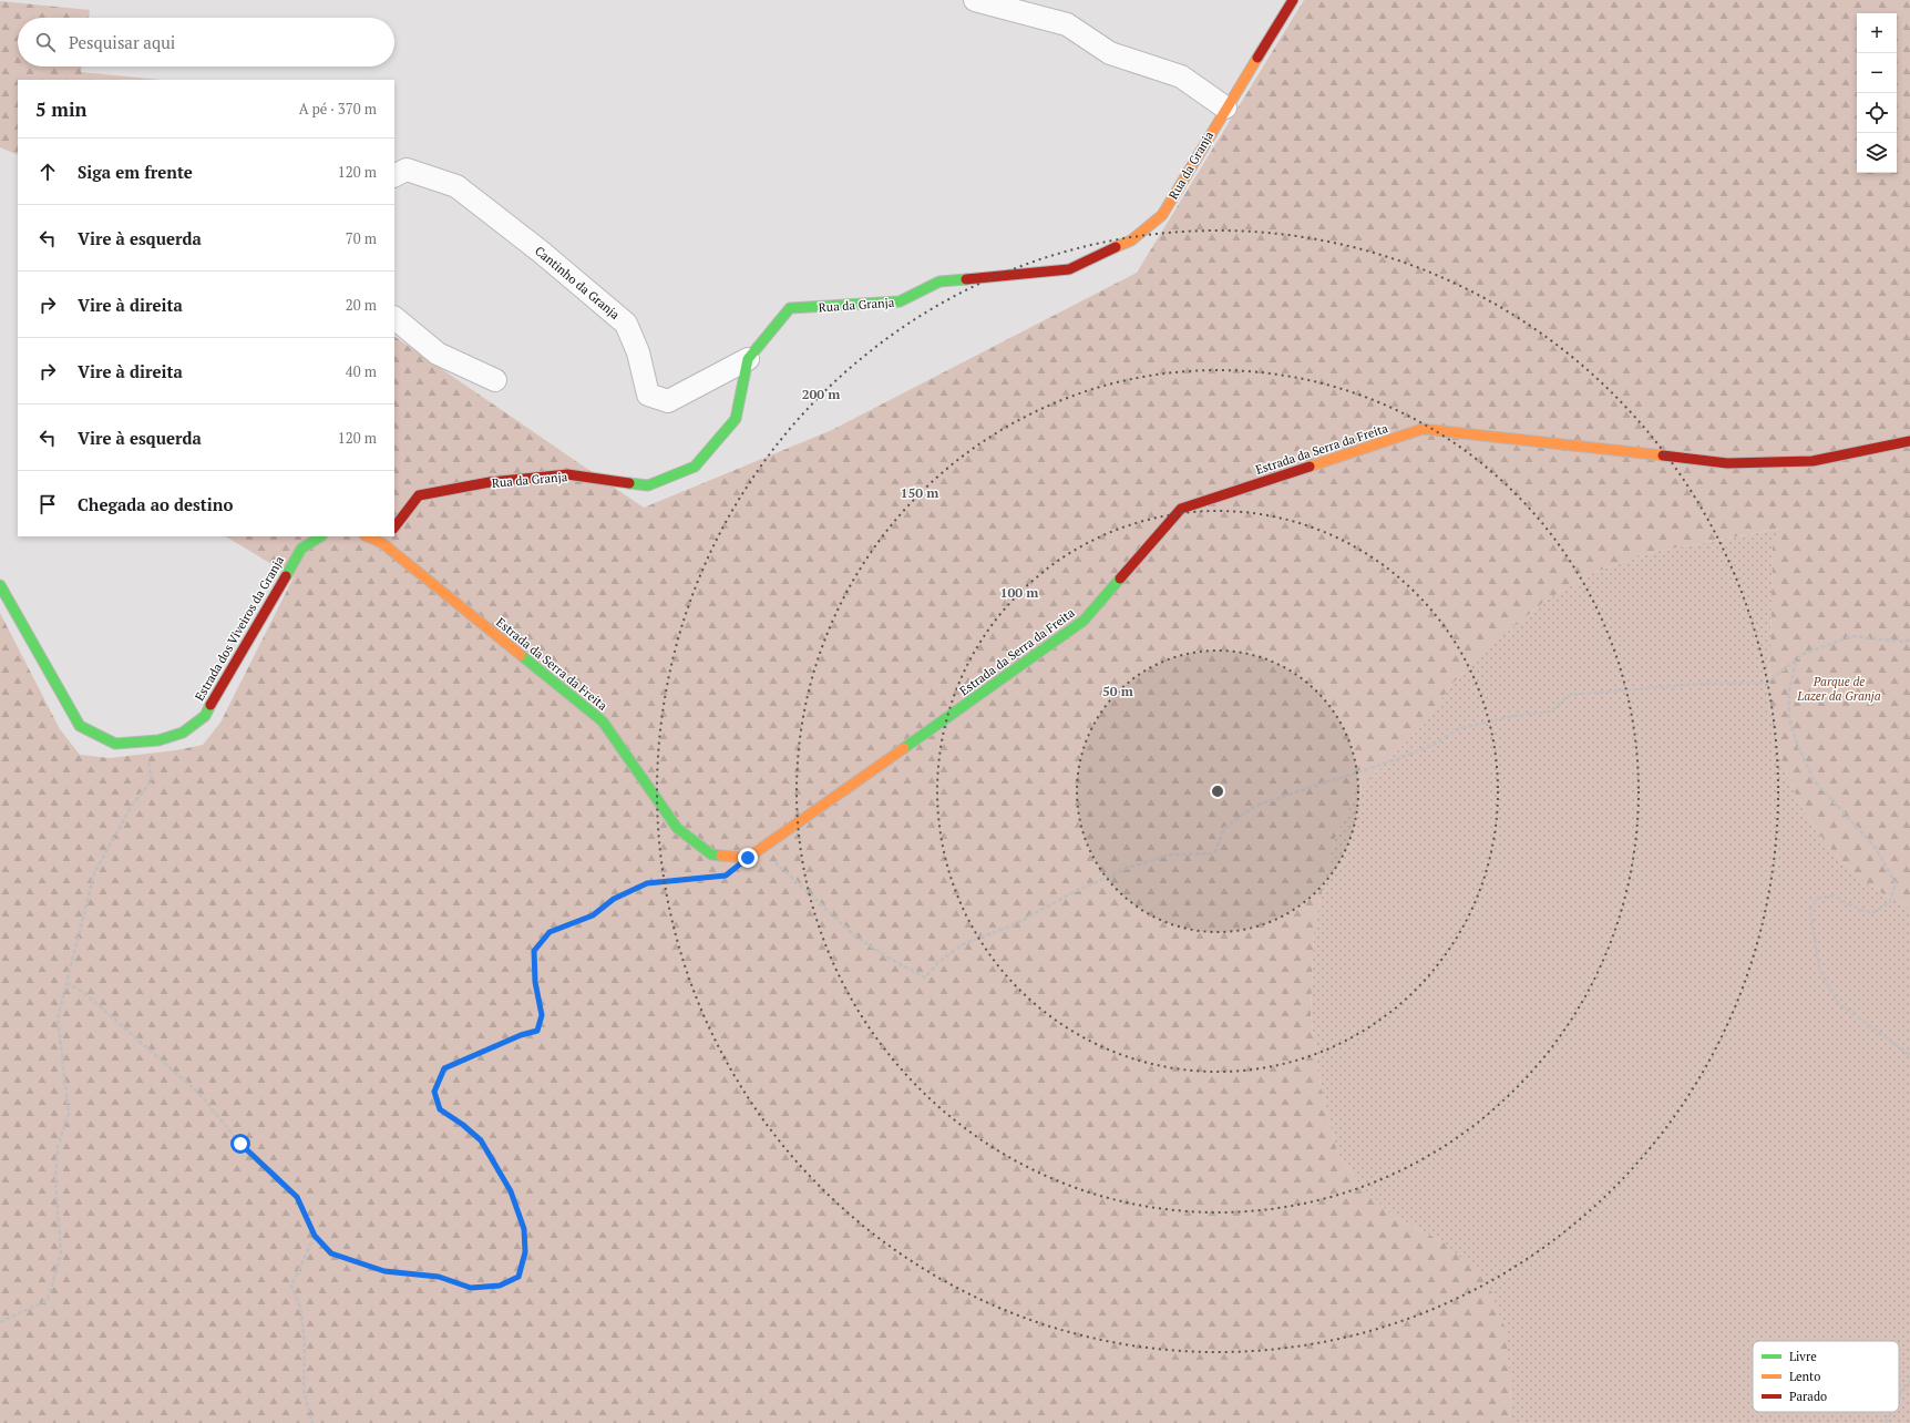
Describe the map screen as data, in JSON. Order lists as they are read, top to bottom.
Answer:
{
  "streets": {
    "street": [
      "Rua da Granja",
      "Cantinho da Granja",
      "Estrada da Serra da Freita",
      "Estrada dos Viveiros da Granja"
    ]
  },
  "crossings": [
    ["Rua da Granja", "Cantinho da Granja"]
  ],
  "parks": ["Parque de Lazer da Granja"],
  "legend": ["Livre", "Lento", "Parado"],
  "page": {
    "map_buttons": ["+", "−"],
    "search": "Pesquisar aqui",
    "heading": ["5 min", "A pé · 370 m"],
    "list": [
      ["Siga em frente", "120 m"],
      ["Vire à esquerda", "70 m"],
      ["Vire à direita", "20 m"],
      ["Vire à direita", "40 m"],
      ["Vire à esquerda", "120 m"],
      "Chegada ao destino"
    ]
  },
  "rings": [
    "200 m",
    "150 m",
    "100 m",
    "50 m"
  ]
}
